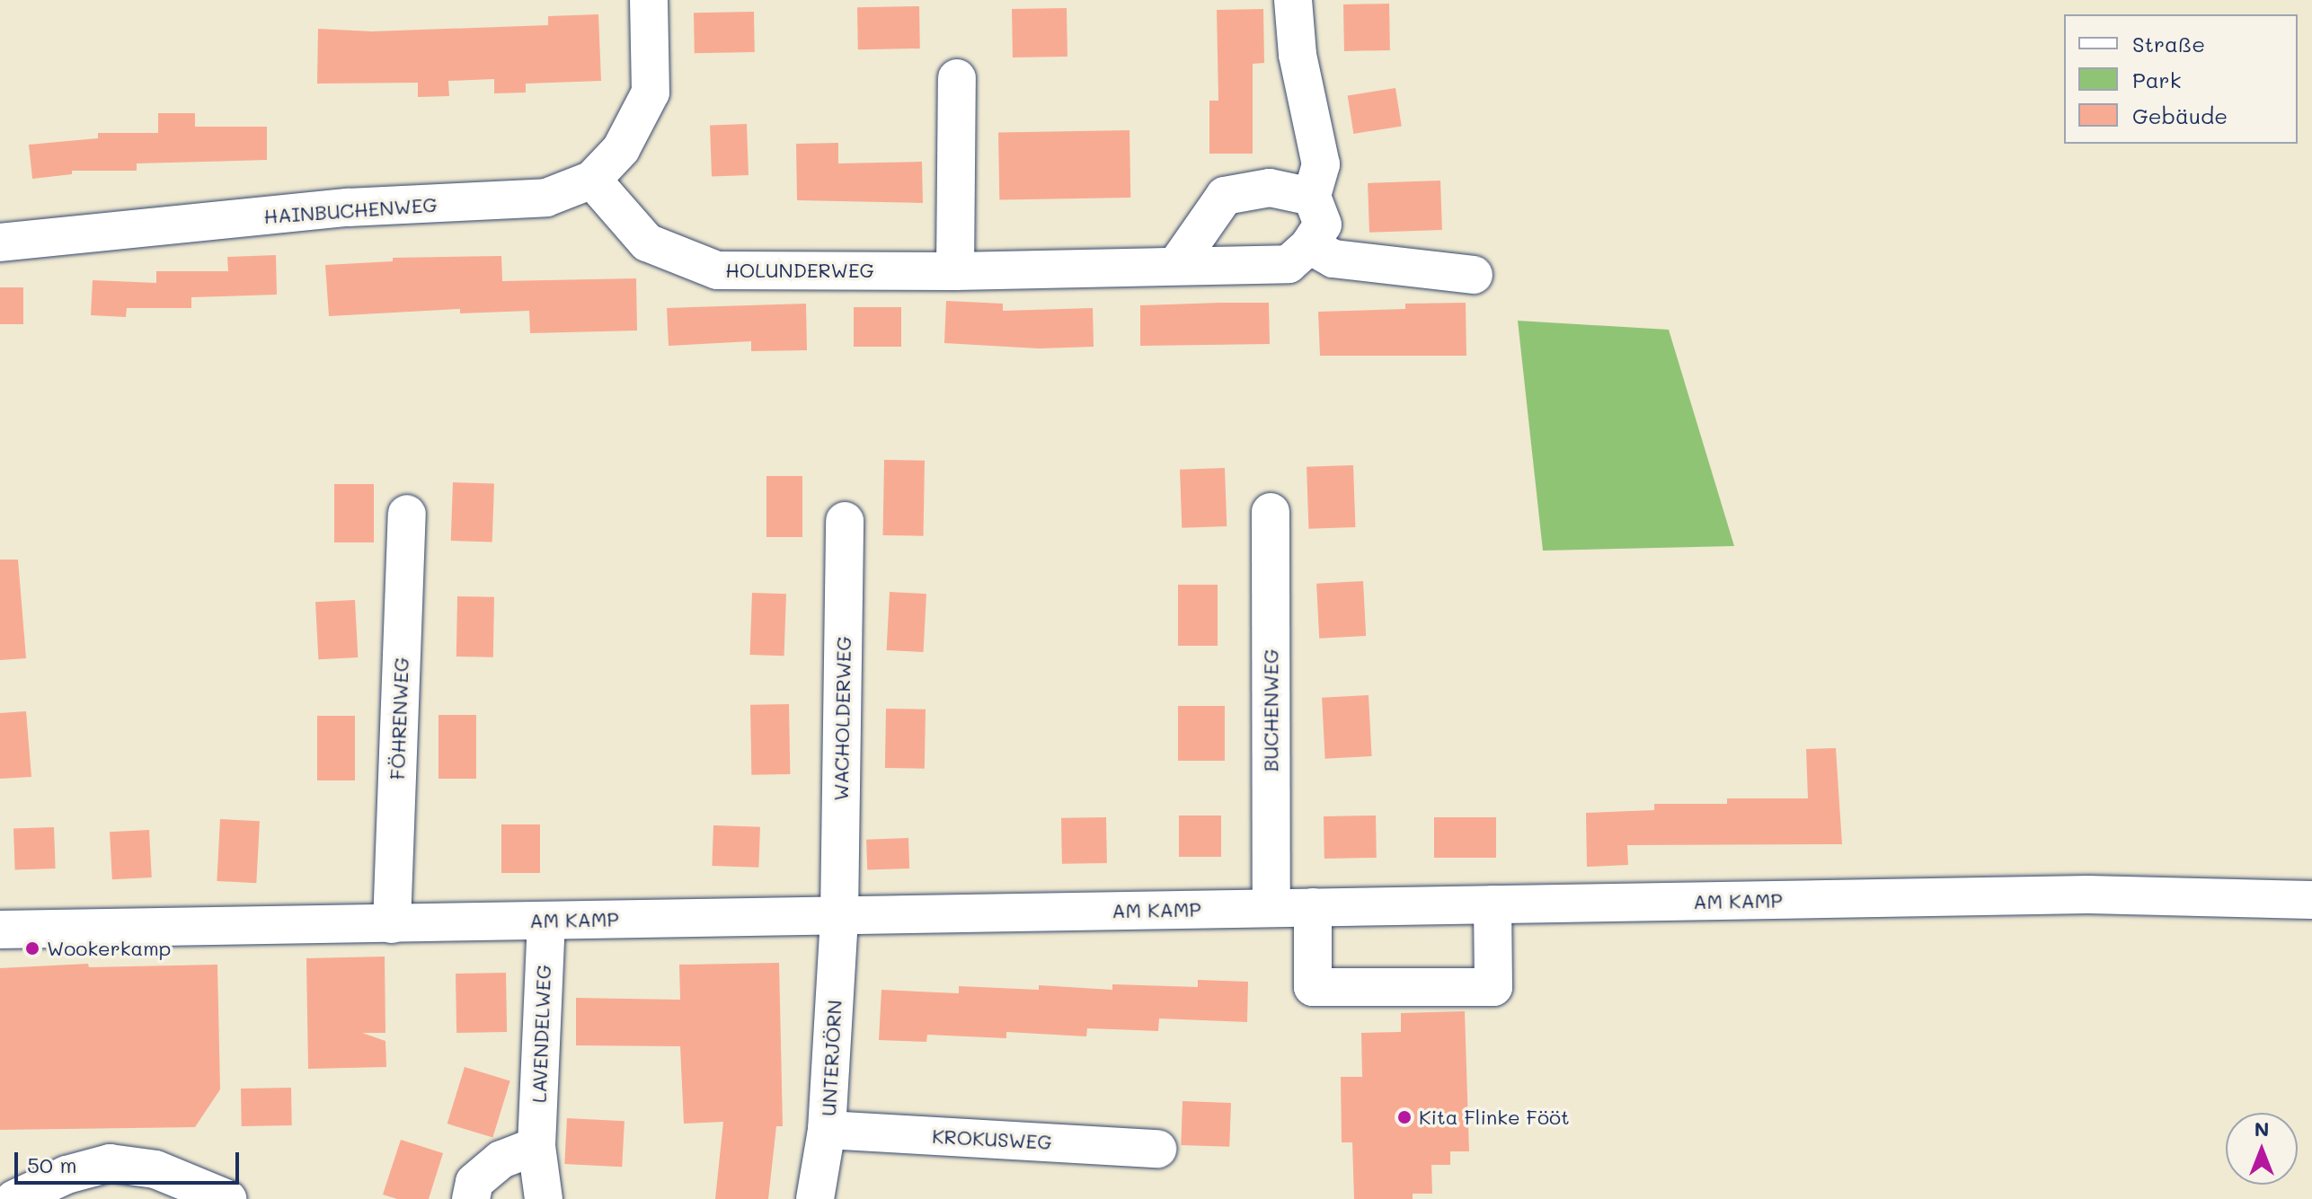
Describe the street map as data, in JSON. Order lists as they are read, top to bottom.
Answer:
{
  "streets": {
    "street": [
      "HAINBUCHENWEG",
      "HOLUNDERWEG",
      "BUCHENWEG",
      "FÖHRENWEG",
      "WACHOLDERWEG",
      "AM KAMP",
      "LAVENDELWEG",
      "UNTERJÖRN",
      "KROKUSWEG"
    ]
  },
  "crossings": [
    ["HAINBUCHENWEG", "HOLUNDERWEG"],
    ["BUCHENWEG", "AM KAMP"],
    ["FÖHRENWEG", "AM KAMP"],
    ["WACHOLDERWEG", "AM KAMP"],
    ["WACHOLDERWEG", "UNTERJÖRN"],
    ["AM KAMP", "LAVENDELWEG"],
    ["AM KAMP", "UNTERJÖRN"],
    ["UNTERJÖRN", "KROKUSWEG"]
  ],
  "places": ["Wookerkamp", "Kita Flinke Fööt"],
  "legend": ["Straße", "Park", "Gebäude"],
  "scale_bar": "50 m",
  "north": "top"
}
